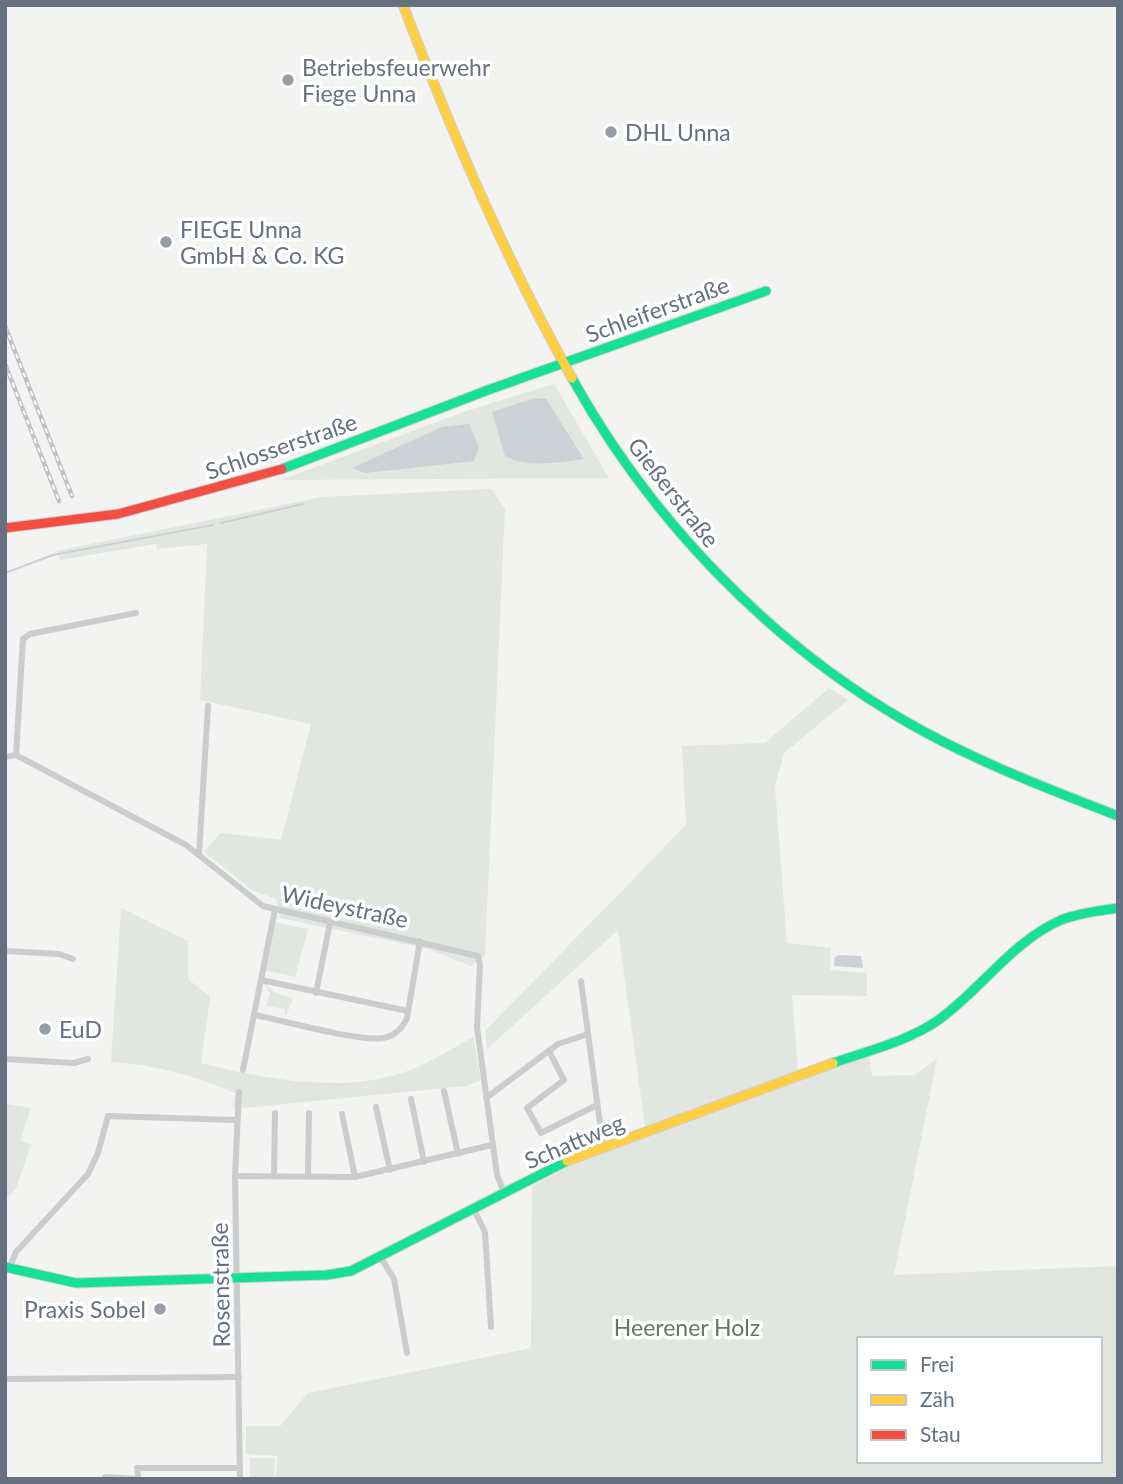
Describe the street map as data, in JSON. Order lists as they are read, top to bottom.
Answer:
{
  "streets": {
    "street": [
      "Schleiferstraße",
      "Schlosserstraße",
      "Gießerstraße",
      "Wideystraße",
      "Schattweg",
      "Rosenstraße"
    ]
  },
  "crossings": [
    ["Schleiferstraße", "Schlosserstraße"],
    ["Schleiferstraße", "Gießerstraße"],
    ["Schlosserstraße", "Gießerstraße"],
    ["Wideystraße", "Schattweg"],
    ["Schattweg", "Rosenstraße"]
  ],
  "parks": ["Heerener Holz"],
  "places": [
    "Betriebsfeuerwehr Fiege Unna",
    "DHL Unna",
    "FIEGE Unna GmbH & Co. KG",
    "EuD",
    "Praxis Sobel"
  ],
  "legend": ["Frei", "Zäh", "Stau"]
}
